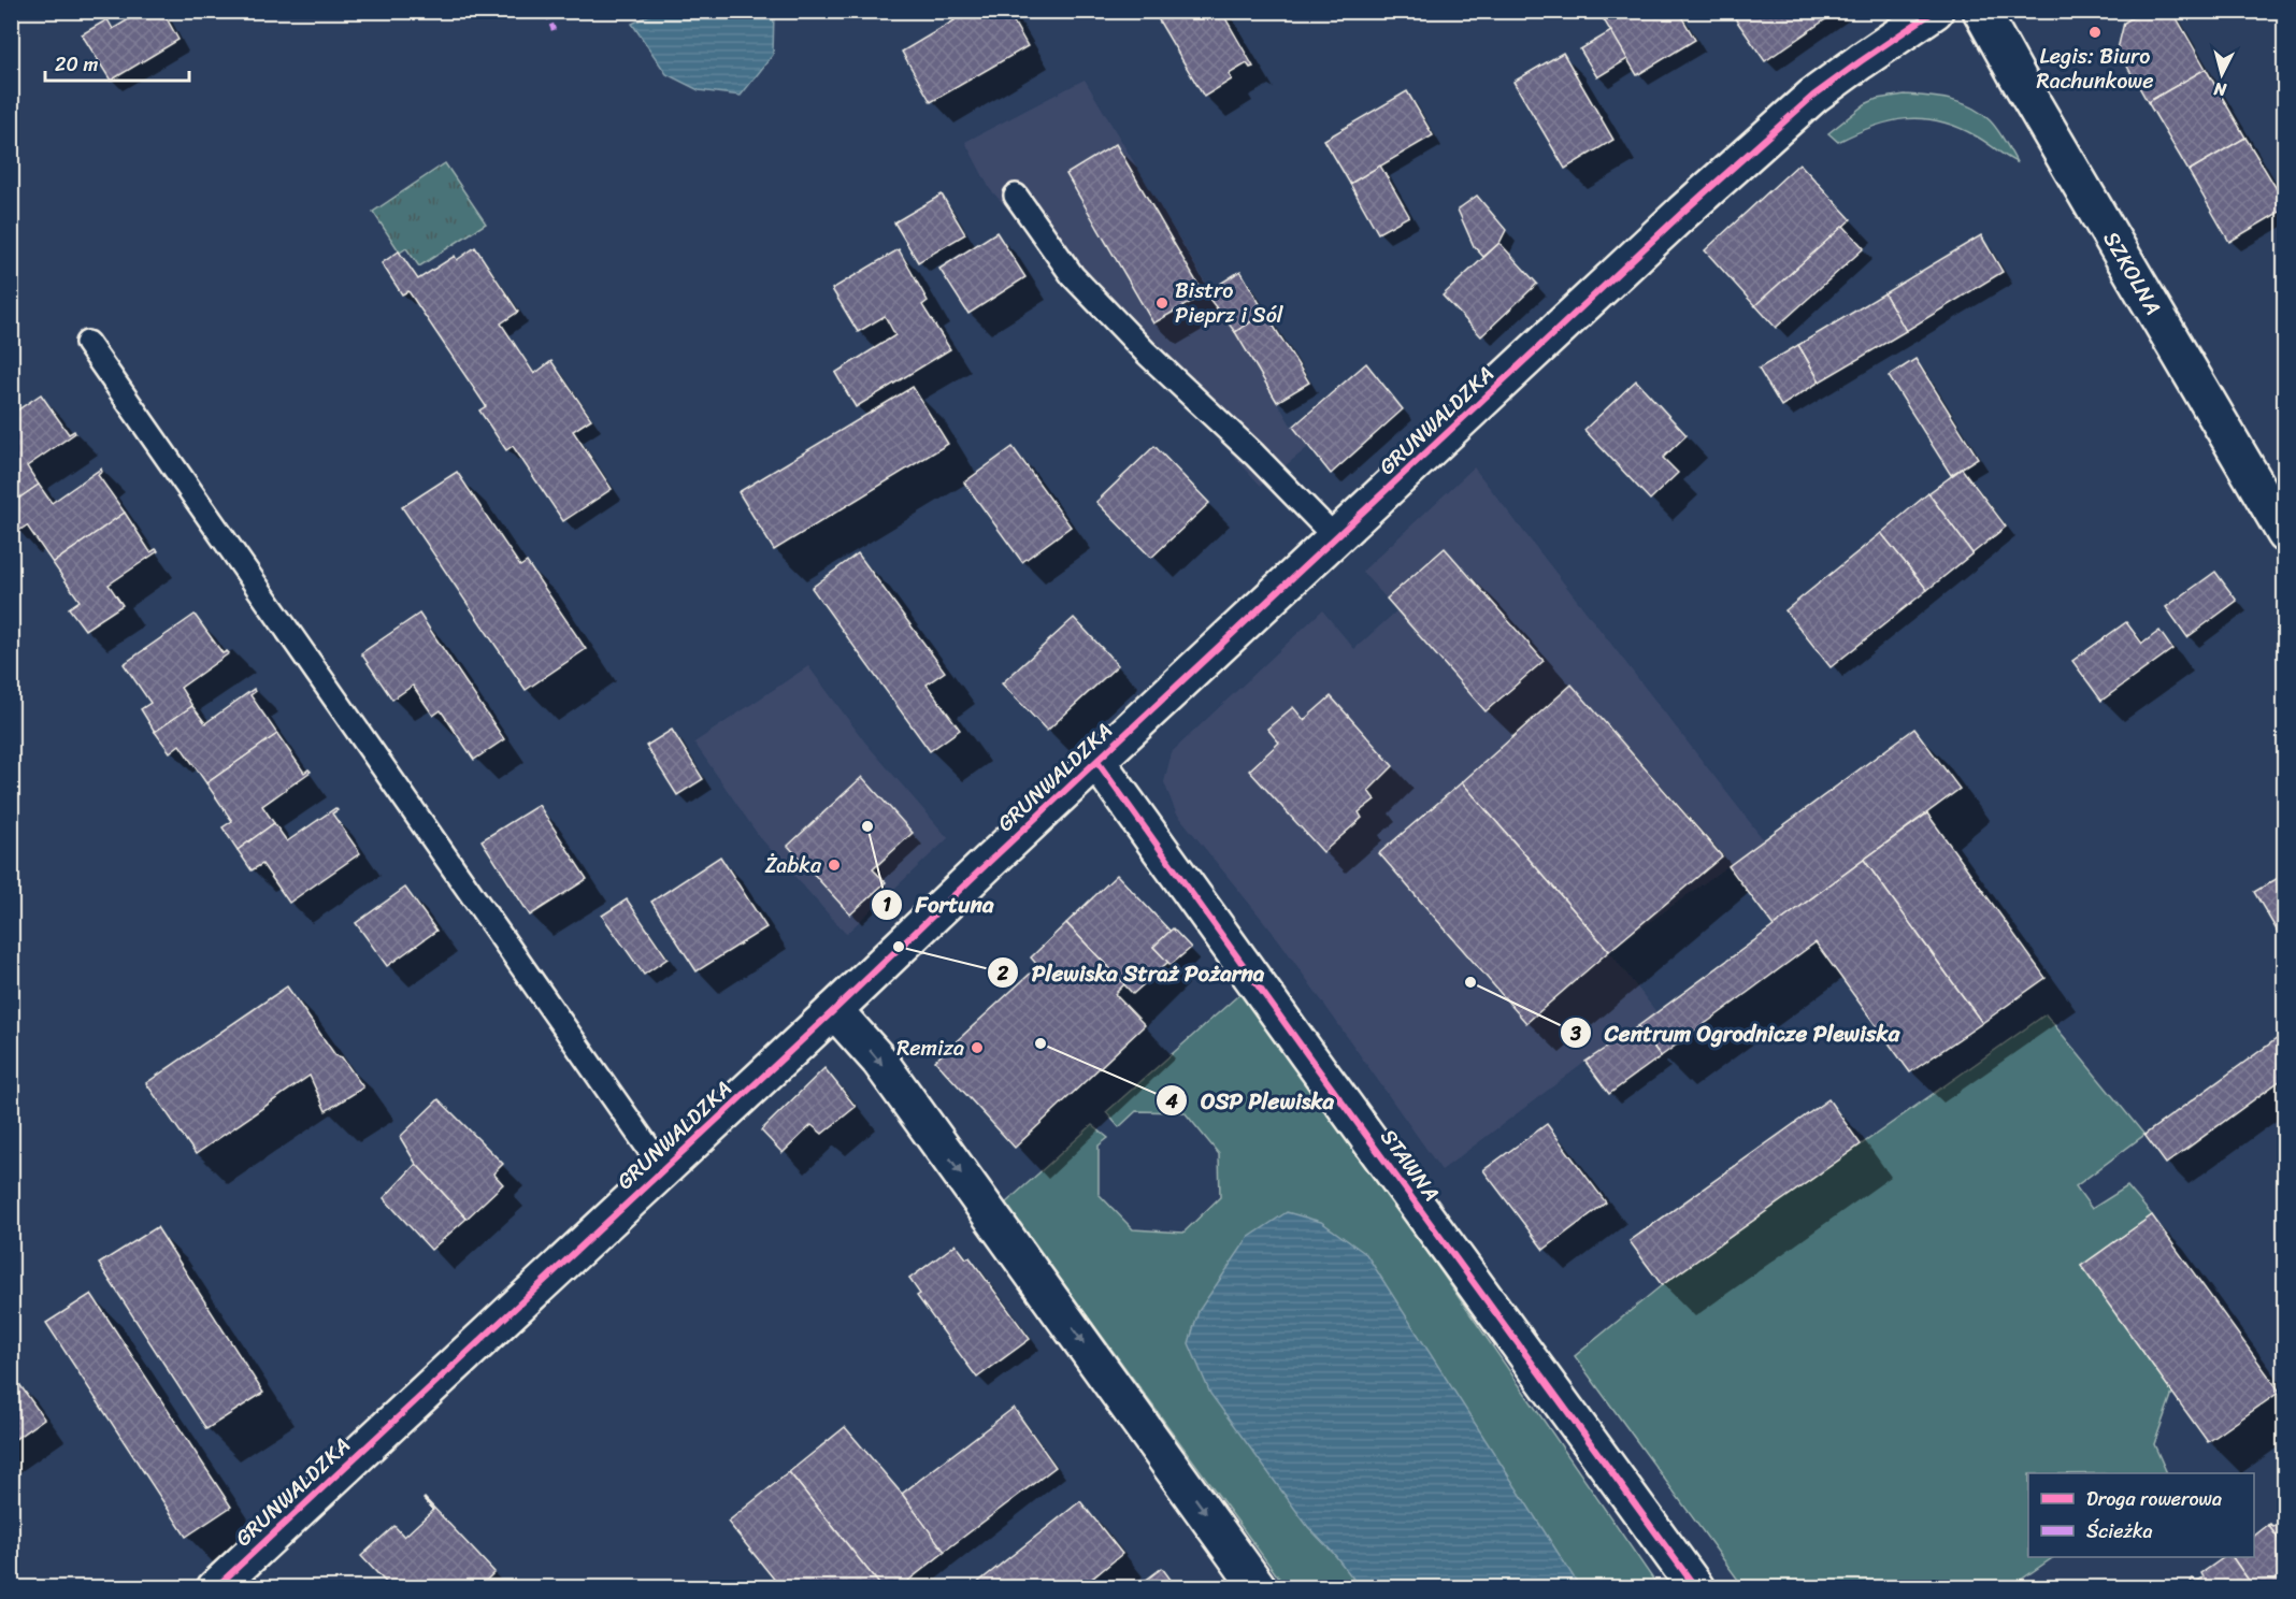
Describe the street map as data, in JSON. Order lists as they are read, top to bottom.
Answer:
{
  "streets": {
    "street": ["SZKOLNA", "GRUNWALDZKA", "STAWNA"]
  },
  "crossings": [
    ["GRUNWALDZKA", "STAWNA"]
  ],
  "places": [
    "Legis: Biuro Rachunkowe",
    "Bistro Pieprz i Sól",
    "Fortuna",
    "Żabka",
    "Plewiska Straż Pożarna",
    "Centrum Ogrodnicze Plewiska",
    "OSP Plewiska",
    "Remiza"
  ],
  "legend": ["Droga rowerowa", "Ścieżka"],
  "scale_bar": "20 m",
  "north": "bottom"
}
